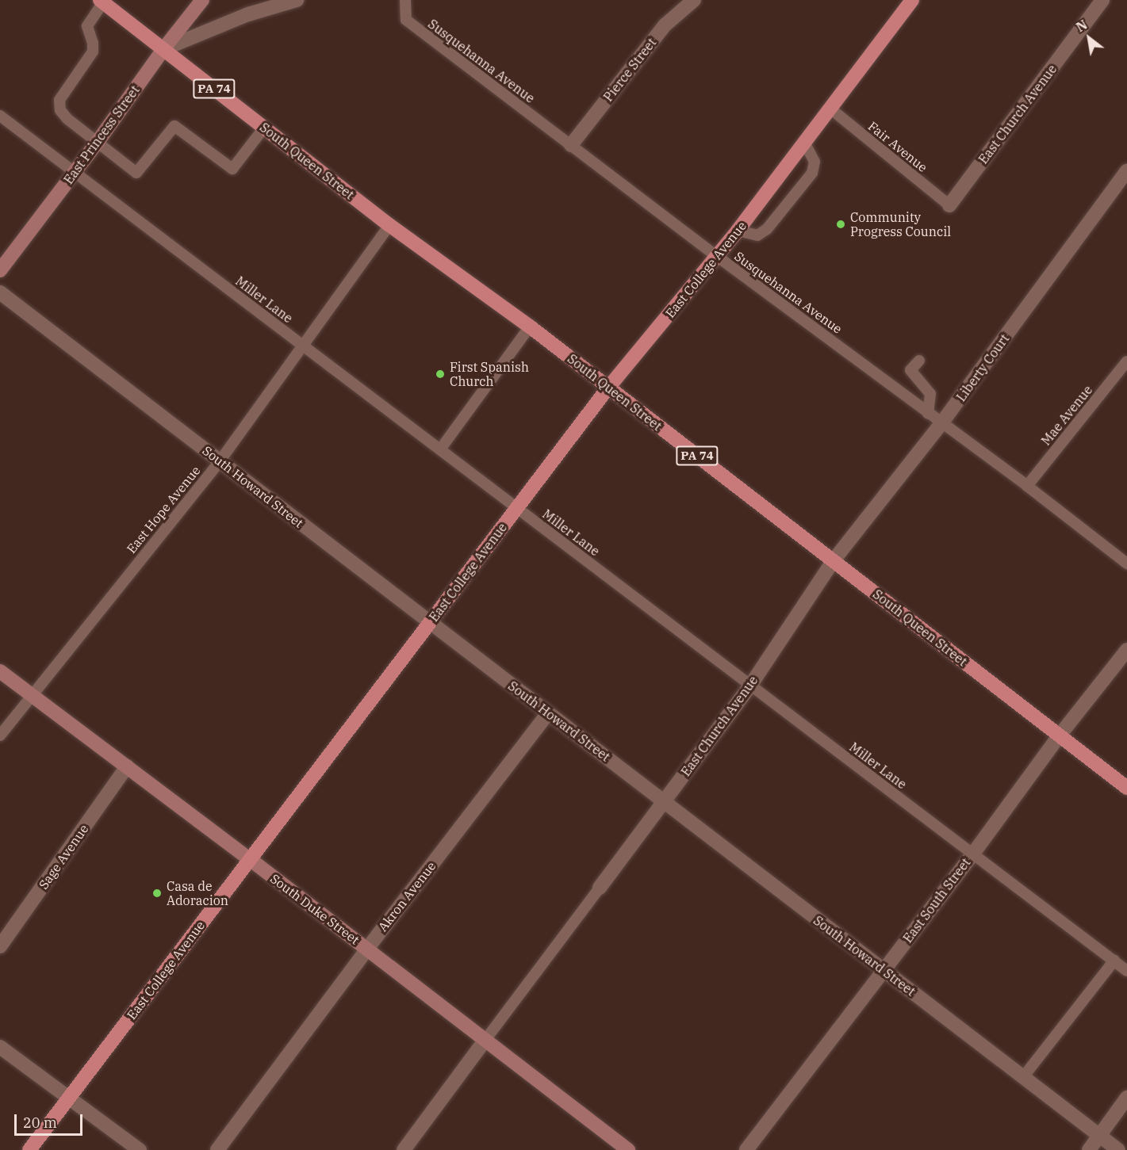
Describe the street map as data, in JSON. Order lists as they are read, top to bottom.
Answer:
{
  "streets": {
    "main road": ["PA 74", "South Queen Street", "East College Avenue"],
    "street": [
      "Pierce Street",
      "East Church Avenue",
      "East Princess Street",
      "Liberty Court",
      "South Howard Street",
      "Sage Avenue",
      "Akron Avenue",
      "East South Street",
      "South Duke Street"
    ],
    "lane": [
      "Susquehanna Avenue",
      "Fair Avenue",
      "Miller Lane",
      "Mae Avenue",
      "East Hope Avenue"
    ]
  },
  "crossings": [
    ["Susquehanna Avenue", "Pierce Street"],
    ["Susquehanna Avenue", "East College Avenue"],
    ["Susquehanna Avenue", "Liberty Court"],
    ["Susquehanna Avenue", "Mae Avenue"],
    ["East Church Avenue", "Fair Avenue"],
    ["East Church Avenue", "South Queen Street"],
    ["East Church Avenue", "Miller Lane"],
    ["East Church Avenue", "Liberty Court"],
    ["East Church Avenue", "South Howard Street"],
    ["East Princess Street", "South Queen Street"],
    ["East Princess Street", "Miller Lane"],
    ["Fair Avenue", "East College Avenue"],
    ["South Queen Street", "East College Avenue"],
    ["South Queen Street", "Liberty Court"],
    ["South Queen Street", "East Hope Avenue"],
    ["South Queen Street", "East South Street"],
    ["East College Avenue", "Miller Lane"],
    ["East College Avenue", "South Howard Street"],
    ["East College Avenue", "South Duke Street"],
    ["Miller Lane", "East Hope Avenue"],
    ["Miller Lane", "East South Street"],
    ["South Howard Street", "East Hope Avenue"],
    ["South Howard Street", "Akron Avenue"],
    ["South Howard Street", "East South Street"],
    ["East Hope Avenue", "South Duke Street"],
    ["Sage Avenue", "South Duke Street"],
    ["Akron Avenue", "South Duke Street"]
  ],
  "places": ["Community Progress Council", "First Spanish Church", "Casa de Adoracion"],
  "scale_bar": "20 m",
  "north": "top left"
}
